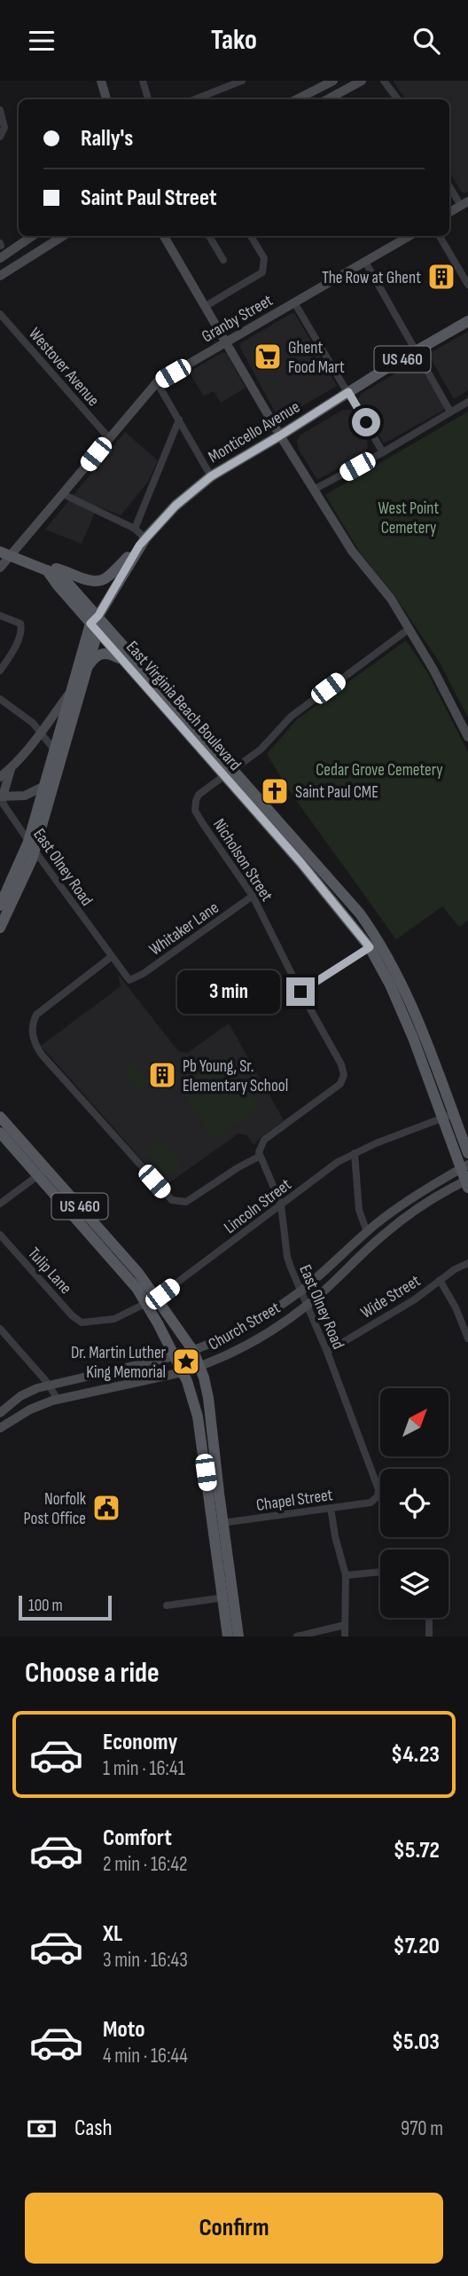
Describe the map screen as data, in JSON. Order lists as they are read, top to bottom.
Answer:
{
  "streets": {
    "main road": [
      "Granby Street",
      "US 460",
      "Monticello Avenue",
      "East Virginia Beach Boulevard",
      "Church Street"
    ],
    "street": [
      "Westover Avenue",
      "Nicholson Street",
      "East Olney Road",
      "Whitaker Lane",
      "Lincoln Street",
      "Tulip Lane",
      "Wide Street",
      "Chapel Street"
    ]
  },
  "crossings": [
    ["Granby Street", "Westover Avenue"],
    ["Granby Street", "East Virginia Beach Boulevard"],
    ["US 460", "Monticello Avenue"],
    ["US 460", "East Olney Road"],
    ["US 460", "Lincoln Street"],
    ["US 460", "Church Street"],
    ["US 460", "Chapel Street"],
    ["Monticello Avenue", "East Virginia Beach Boulevard"],
    ["East Virginia Beach Boulevard", "Nicholson Street"],
    ["East Virginia Beach Boulevard", "Lincoln Street"],
    ["East Virginia Beach Boulevard", "Church Street"],
    ["Nicholson Street", "East Olney Road"],
    ["Nicholson Street", "Whitaker Lane"],
    ["East Olney Road", "Whitaker Lane"],
    ["East Olney Road", "Lincoln Street"],
    ["East Olney Road", "Wide Street"],
    ["East Olney Road", "Church Street"],
    ["East Olney Road", "Chapel Street"],
    ["Lincoln Street", "Tulip Lane"]
  ],
  "parks": ["West Point Cemetery", "Cedar Grove Cemetery"],
  "places": {
    "building": ["The Row at Ghent", "Pb Young, Sr. Elementary School"],
    "supermarket": ["Ghent Food Mart"],
    "church": ["Saint Paul CME"],
    "place": ["Dr. Martin Luther King Memorial"],
    "public building": ["Norfolk Post Office"]
  },
  "scale_bar": "100 m",
  "north": "top right",
  "page": {
    "header": "Tako",
    "banner": ["Rally's", "Saint Paul Street"],
    "bubble": "3 min",
    "scale": "100 m",
    "heading": "Choose a ride",
    "list": [
      {
        "name": "Economy",
        "note": "1 min · 16:41",
        "value": "$4.23"
      },
      {
        "name": "Comfort",
        "note": "2 min · 16:42",
        "value": "$5.72"
      },
      {
        "name": "XL",
        "note": "3 min · 16:43",
        "value": "$7.20"
      },
      {
        "name": "Moto",
        "note": "4 min · 16:44",
        "value": "$5.03"
      }
    ],
    "pay": ["Cash", "970 m"],
    "buttons": "Confirm"
  }
}
